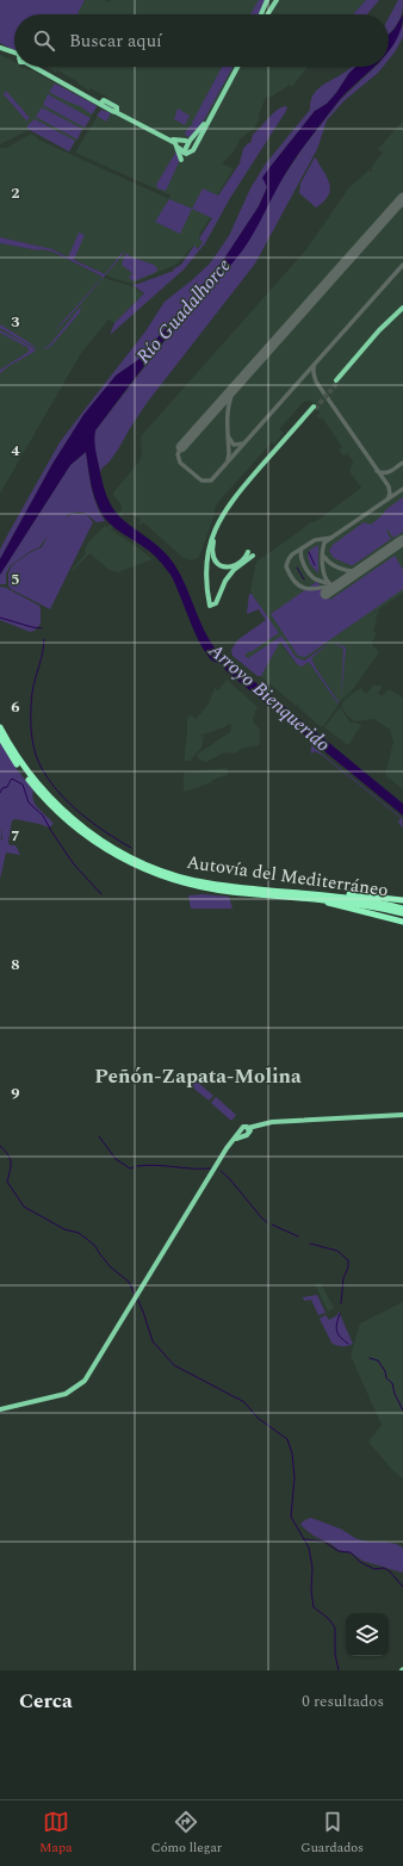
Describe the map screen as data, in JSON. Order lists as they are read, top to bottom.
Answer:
{
  "streets": {
    "highway": ["Autovía del Mediterráneo"]
  },
  "districts": ["Peñón-Zapata-Molina"],
  "water": ["Río Guadalhorce", "Arroyo Bienquerido"],
  "page": {
    "search": "Buscar aquí",
    "heading": ["Cerca", "0 resultados"],
    "nav": ["Mapa", "Cómo llegar", "Guardados"]
  },
  "grid": {
    "rows": [
      "2",
      "3",
      "4",
      "5",
      "6",
      "7",
      "8",
      "9"
    ]
  }
}
